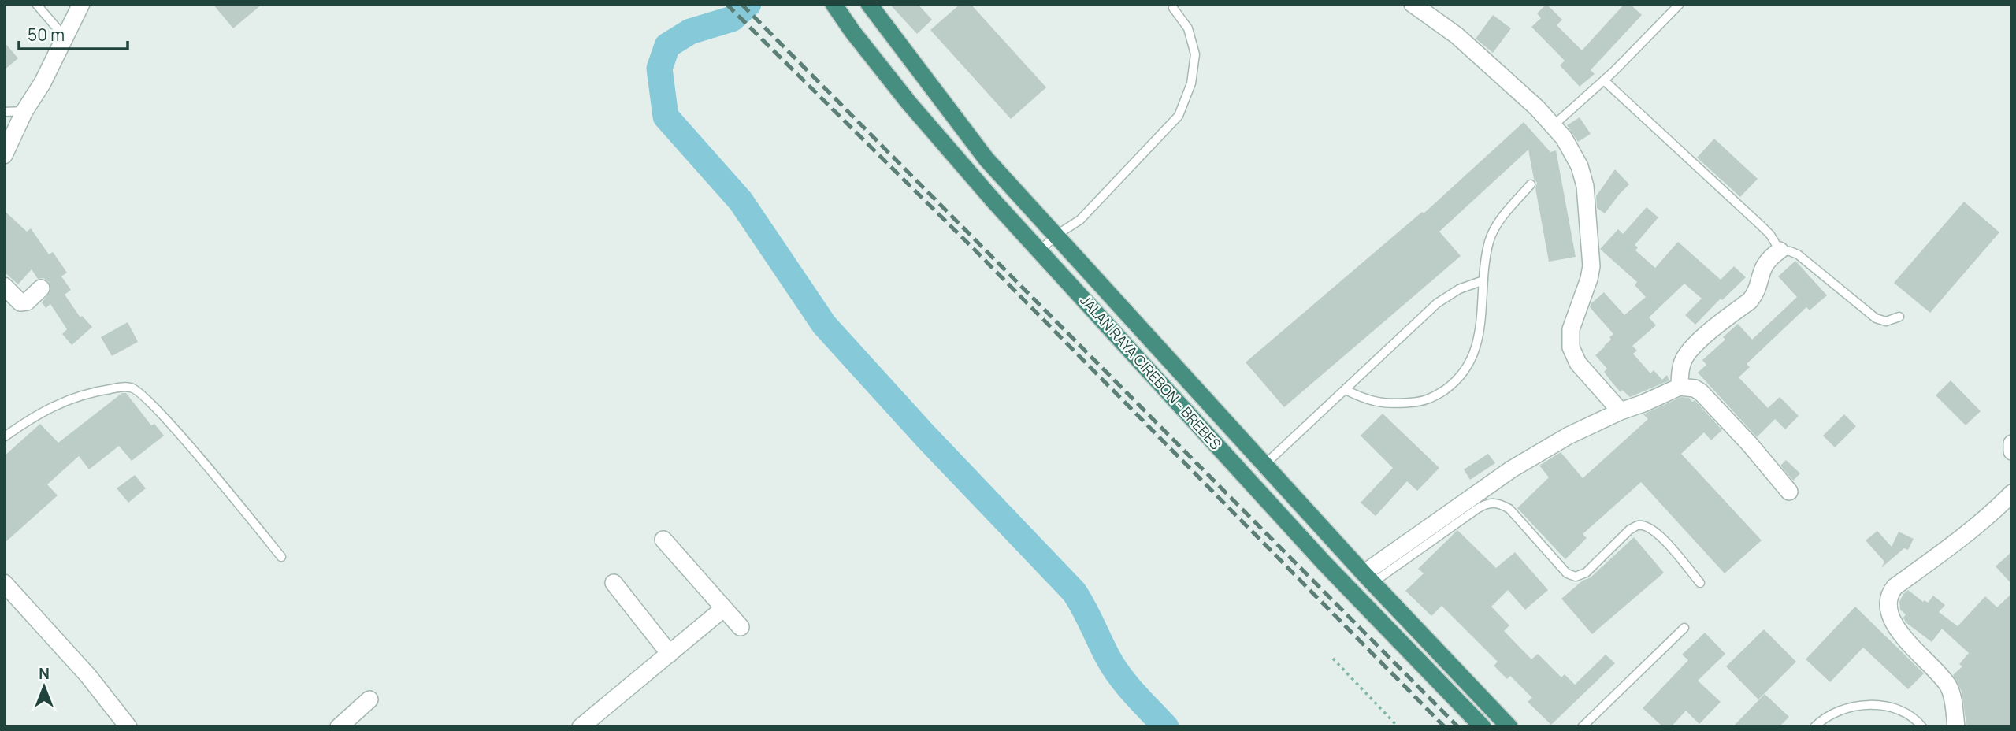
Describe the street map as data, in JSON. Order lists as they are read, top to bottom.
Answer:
{
  "streets": {
    "highway": ["JALAN RAYA CIREBON - BREBES"]
  },
  "scale_bar": "50 m",
  "north": "top"
}
